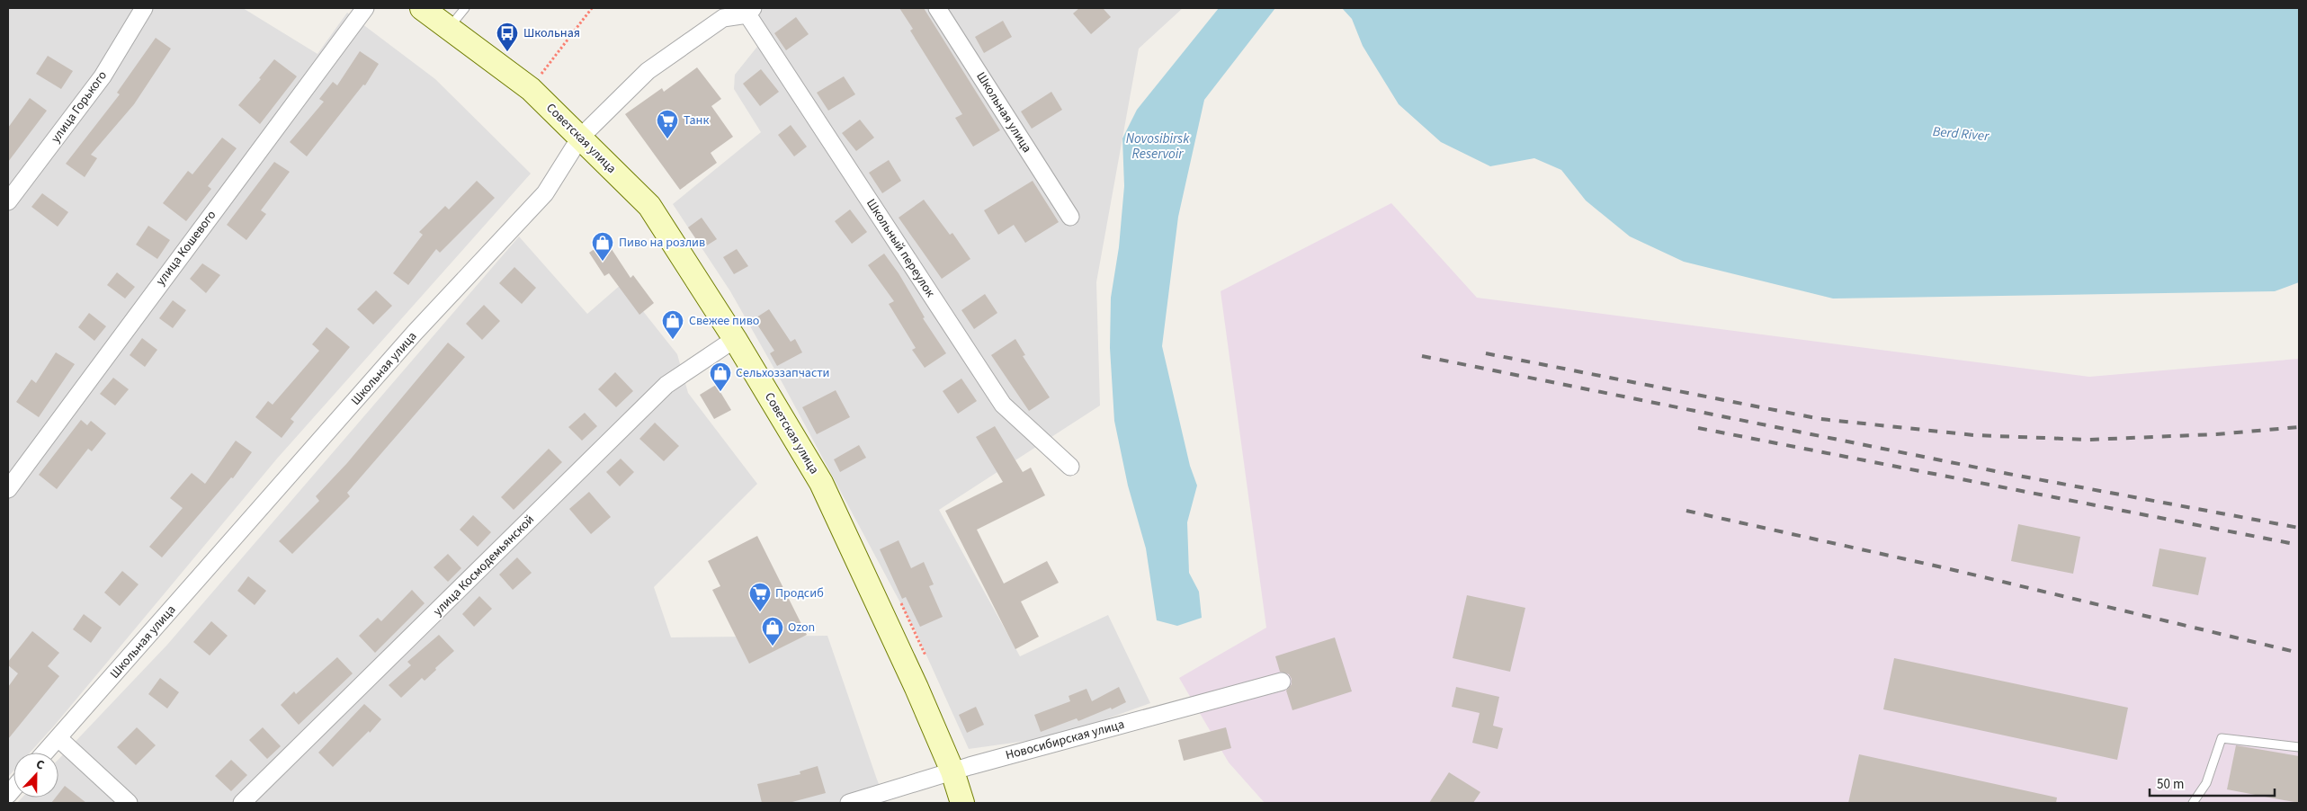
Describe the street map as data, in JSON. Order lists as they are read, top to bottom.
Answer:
{
  "streets": {
    "main road": ["Советская улица"],
    "street": [
      "улица Горького",
      "Школьная улица",
      "улица Кошевого",
      "Школьный переулок",
      "улица Космодемьянской",
      "Новосибирская улица"
    ]
  },
  "crossings": [
    ["Школьная улица", "Советская улица"],
    ["Школьная улица", "Школьный переулок"],
    ["Советская улица", "улица Космодемьянской"],
    ["Советская улица", "Новосибирская улица"]
  ],
  "water": ["Berd River", "Novosibirsk Reservoir"],
  "places": {
    "bus stop": ["Школьная"],
    "supermarket": ["Танк", "Продсиб"],
    "shop": [
      "Пиво на розлив",
      "Свежее пиво",
      "Сельхоззапчасти",
      "Ozon"
    ]
  },
  "scale_bar": "50 m",
  "north": "top"
}
